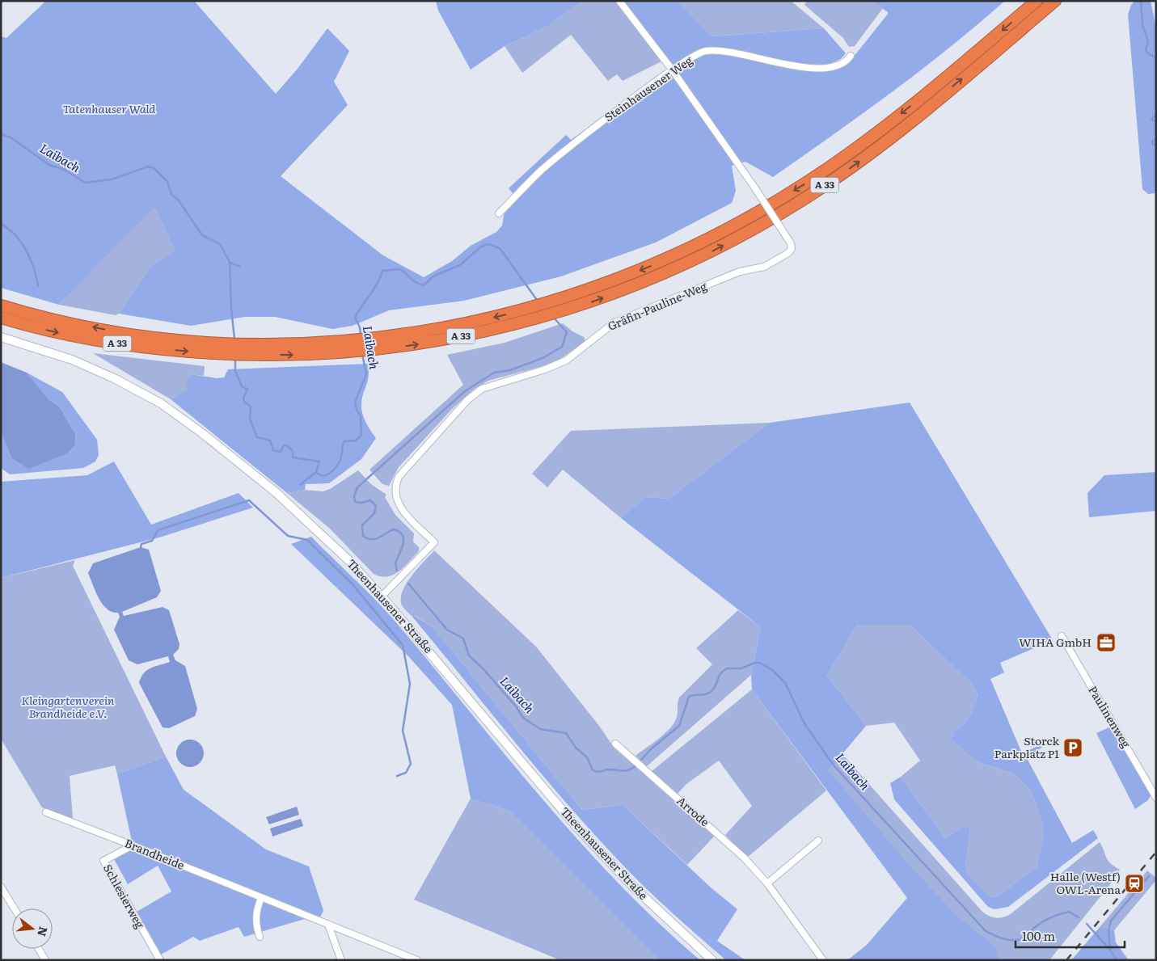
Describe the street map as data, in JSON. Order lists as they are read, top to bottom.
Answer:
{
  "streets": {
    "highway": ["A 33"],
    "main road": ["Theenhausener Straße"],
    "street": [
      "Steinhausener Weg",
      "Gräfin-Pauline-Weg",
      "Paulinenweg",
      "Arrode",
      "Brandheide",
      "Schlesierweg"
    ]
  },
  "crossings": [
    ["Steinhausener Weg", "Gräfin-Pauline-Weg"],
    ["Gräfin-Pauline-Weg", "Theenhausener Straße"],
    ["Brandheide", "Schlesierweg"]
  ],
  "water": ["Laibach"],
  "parks": ["Tatenhauser Wald", "Kleingartenverein Brandheide e.V."],
  "places": {
    "office": ["WIHA GmbH"],
    "parking": ["Storck Parkplatz P1"],
    "station": ["Halle (Westf) OWL-Arena"]
  },
  "scale_bar": "100 m",
  "north": "right"
}
